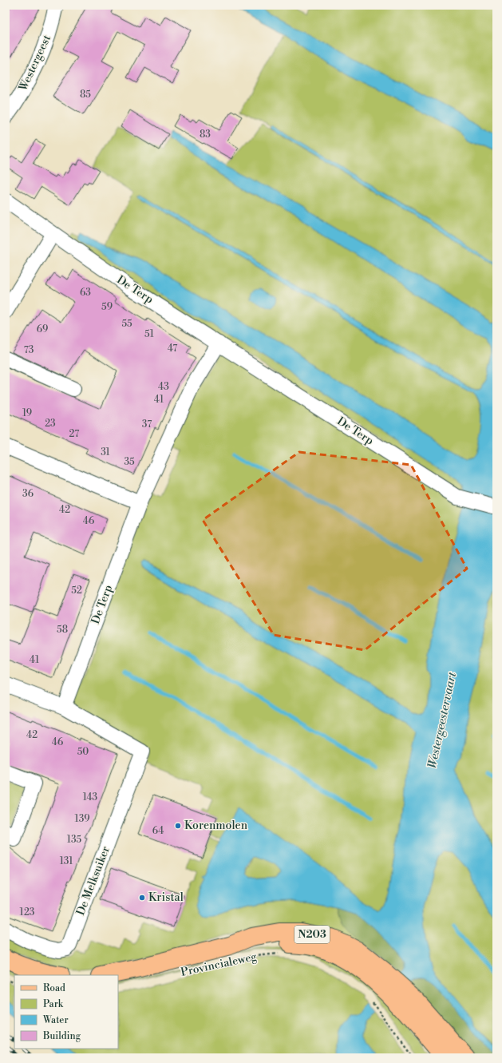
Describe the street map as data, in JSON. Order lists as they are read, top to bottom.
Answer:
{
  "streets": {
    "main road": ["N203", "Provincialeweg"],
    "street": ["Westergeest", "De Terp", "De Melksuiker"]
  },
  "crossings": [
    ["De Terp", "De Melksuiker"]
  ],
  "water": ["Westergeestervaart"],
  "places": ["Korenmolen", "Kristal"],
  "house_numbers": [
    "85",
    "83",
    "63",
    "59",
    "55",
    "69",
    "51",
    "47",
    "73",
    "43",
    "41",
    "19",
    "23",
    "37",
    "27",
    "31",
    "35",
    "36",
    "42",
    "46",
    "52",
    "58",
    "41",
    "42",
    "46",
    "50",
    "143",
    "139",
    "64",
    "135",
    "131",
    "123"
  ],
  "legend": [
    "Road",
    "Park",
    "Water",
    "Building"
  ]
}
